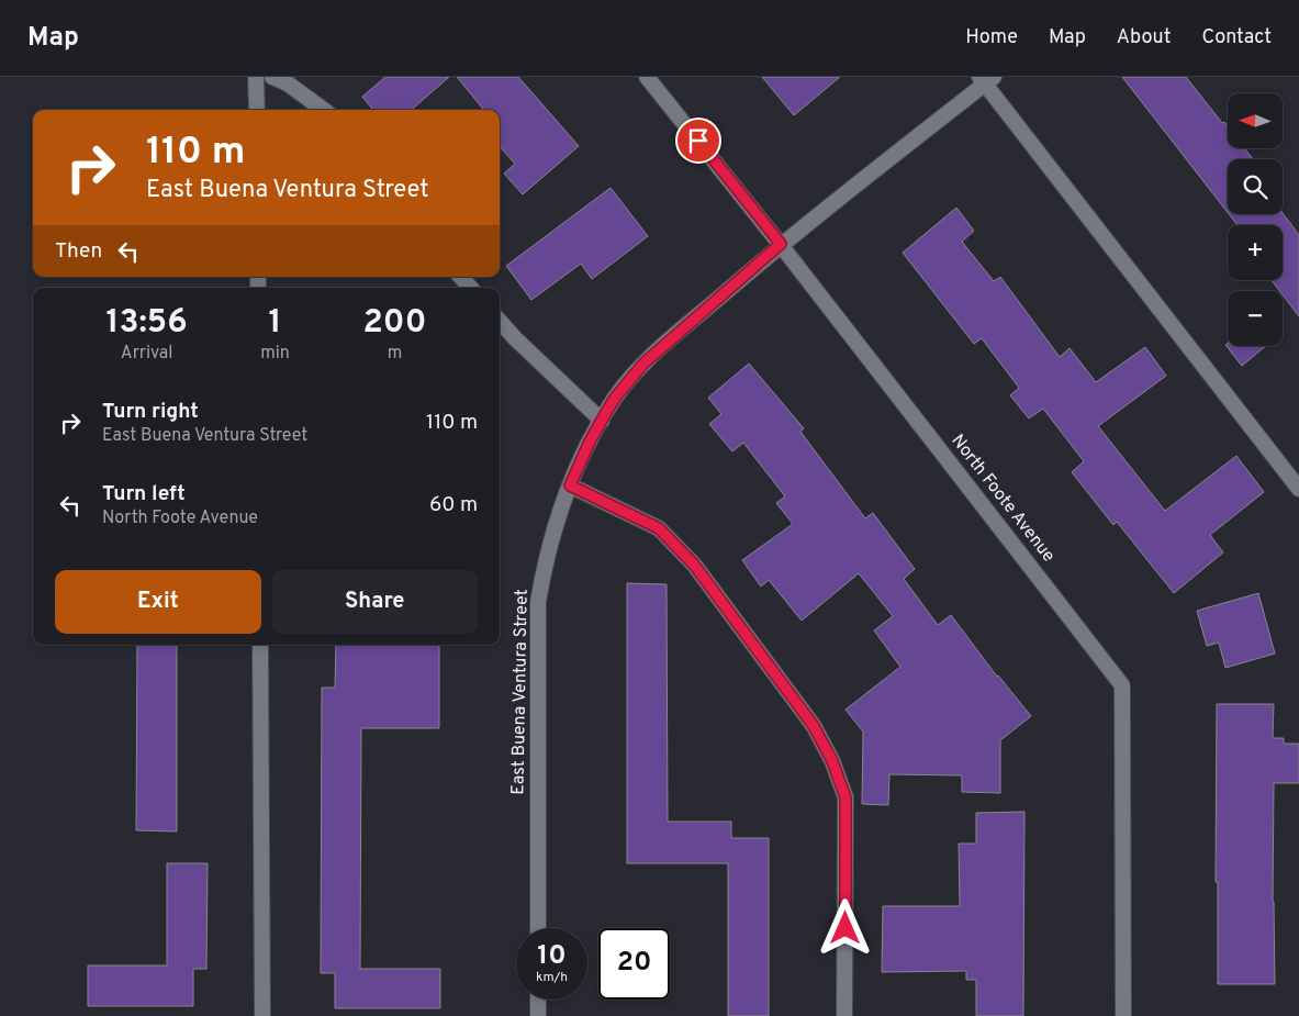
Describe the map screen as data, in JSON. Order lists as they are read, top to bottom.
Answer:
{
  "streets": {
    "street": ["North Foote Avenue", "East Buena Ventura Street"]
  },
  "crossings": [
    ["North Foote Avenue", "East Buena Ventura Street"]
  ],
  "north": "left",
  "page": {
    "header": "Map",
    "nav": [
      "Home",
      "Map",
      "About",
      "Contact"
    ],
    "map_buttons": ["+", "−"],
    "turn": ["110 m", "East Buena Ventura Street"],
    "then": "Then",
    "eta": [
      "13:56",
      "Arrival",
      "1",
      "min",
      "200",
      "m"
    ],
    "list": [
      {
        "name": "Turn right",
        "note": "East Buena Ventura Street",
        "value": "110 m"
      },
      {
        "name": "Turn left",
        "note": "North Foote Avenue",
        "value": "60 m"
      }
    ],
    "buttons": ["Exit", "Share"],
    "speed": "10 km/h",
    "limit": "20"
  }
}
